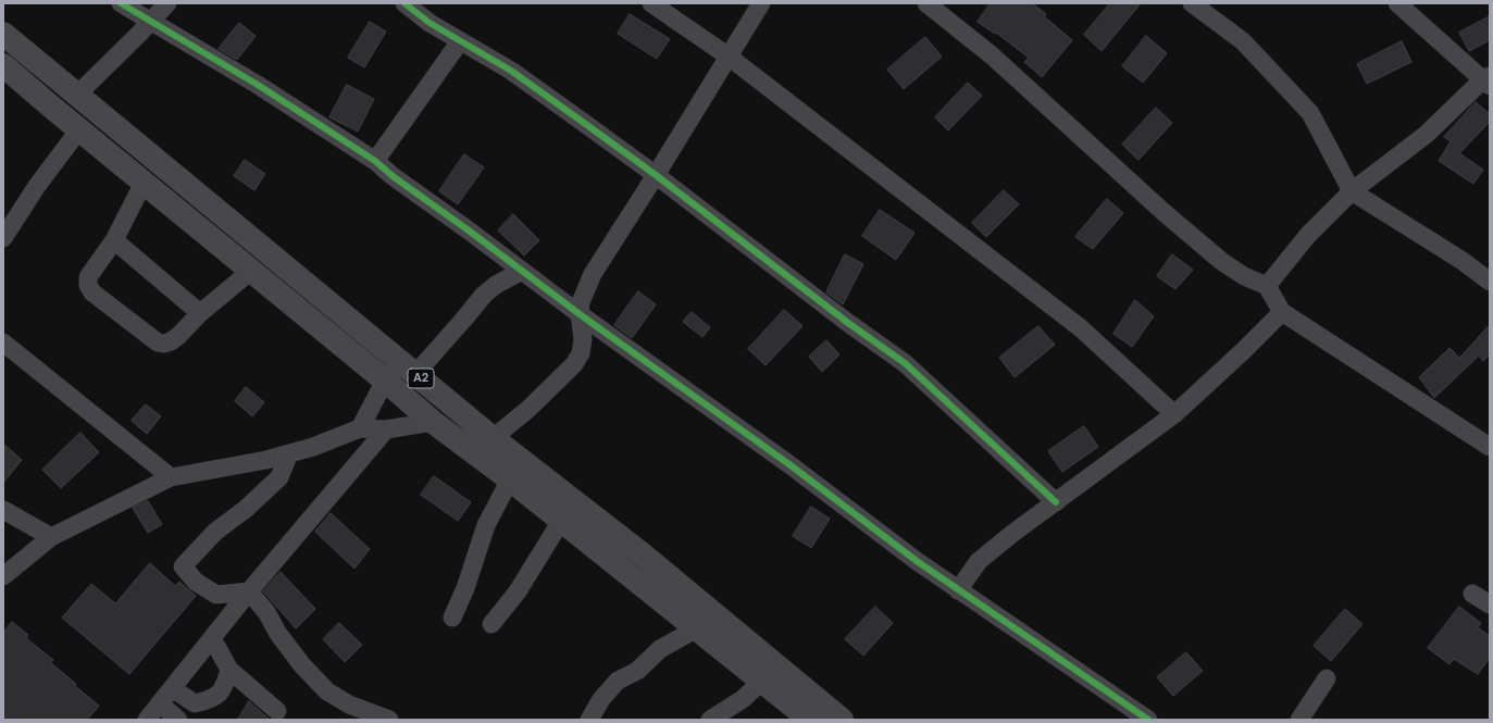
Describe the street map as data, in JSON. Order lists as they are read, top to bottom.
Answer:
{
  "streets": {
    "highway": ["A2"]
  }
}
